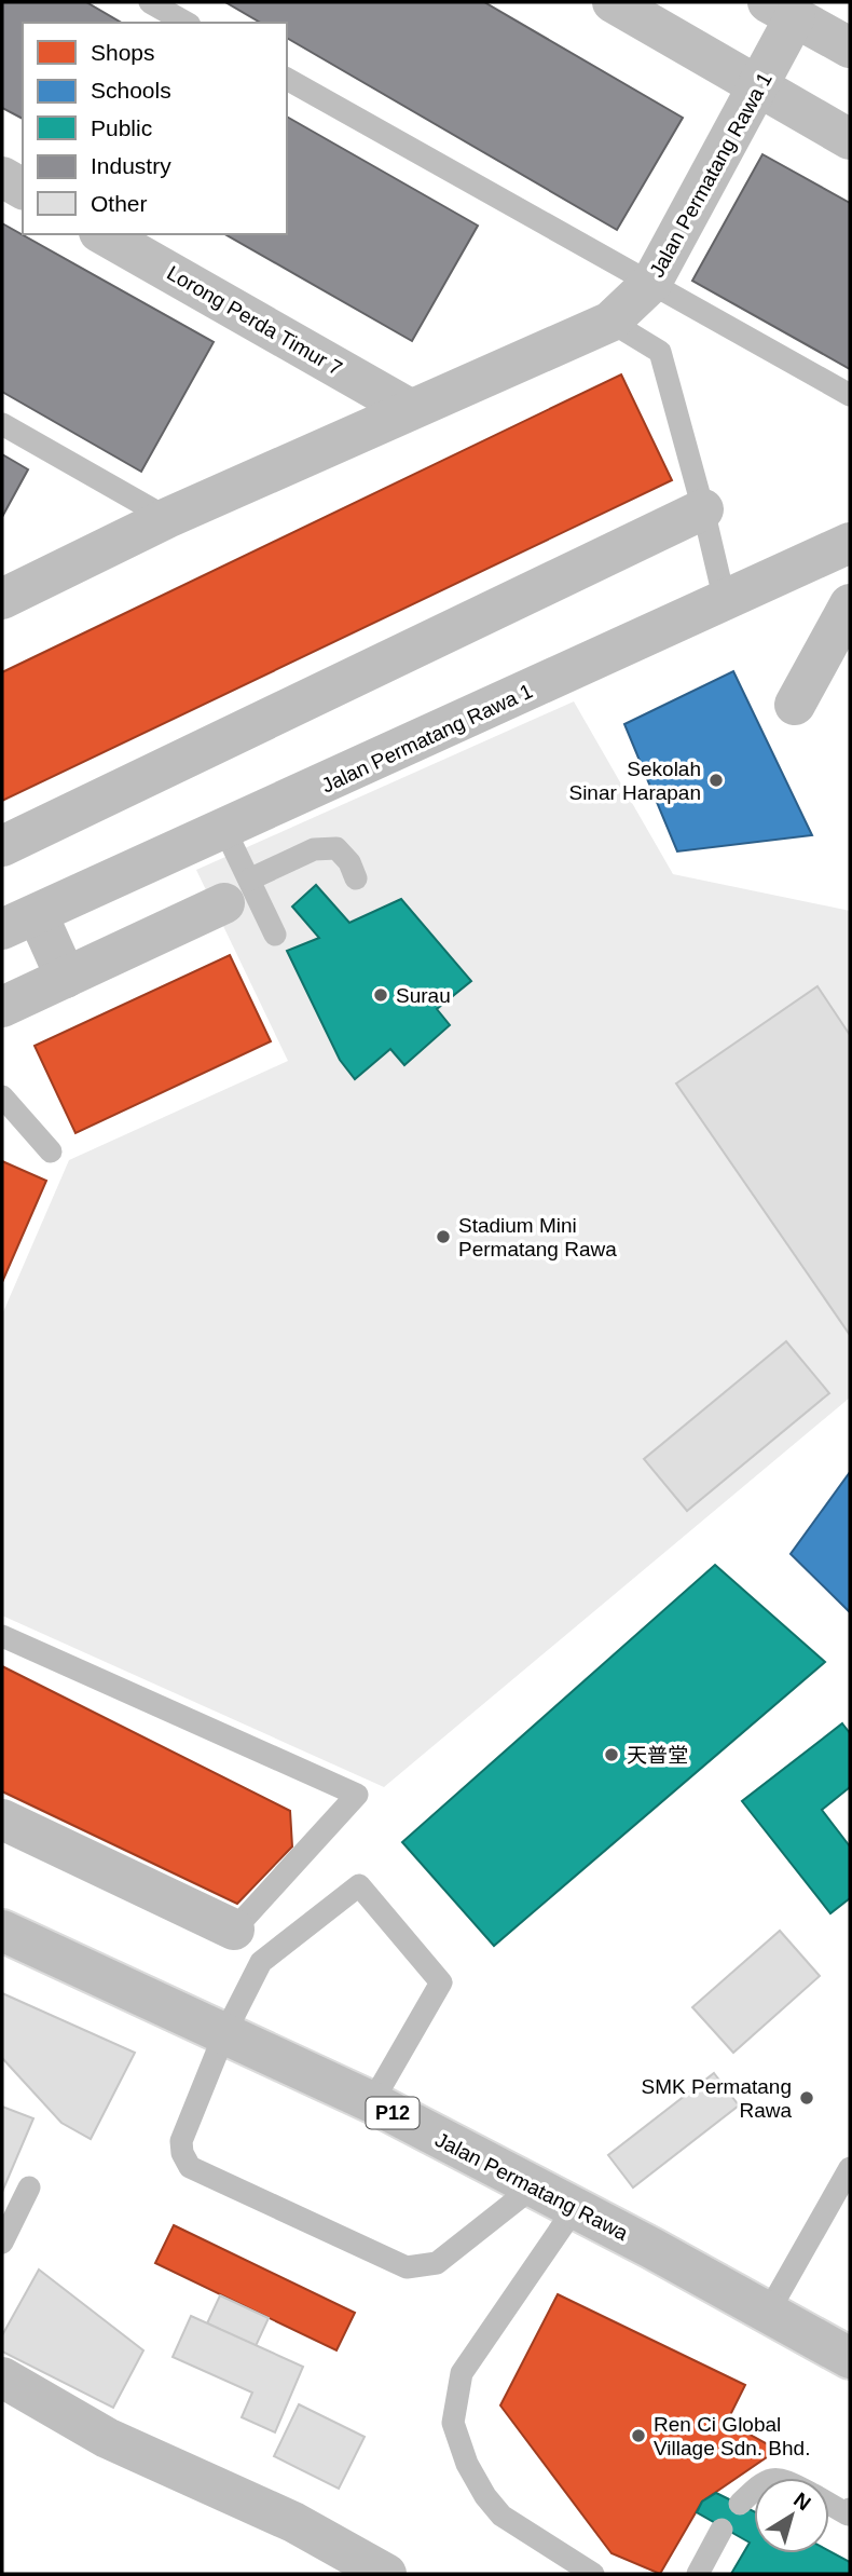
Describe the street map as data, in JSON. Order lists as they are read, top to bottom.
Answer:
{
  "streets": {
    "street": [
      "Jalan Permatang Rawa 1",
      "Lorong Perda Timur 7",
      "P12",
      "Jalan Permatang Rawa"
    ]
  },
  "crossings": [
    ["Jalan Permatang Rawa 1", "Lorong Perda Timur 7"]
  ],
  "places": [
    "Sekolah Sinar Harapan",
    "Surau",
    "Stadium Mini Permatang Rawa",
    "天普堂",
    "SMK Permatang Rawa",
    "Ren Ci Global Village Sdn. Bhd."
  ],
  "legend": [
    "Shops",
    "Schools",
    "Public",
    "Industry",
    "Other"
  ],
  "north": "top right"
}
